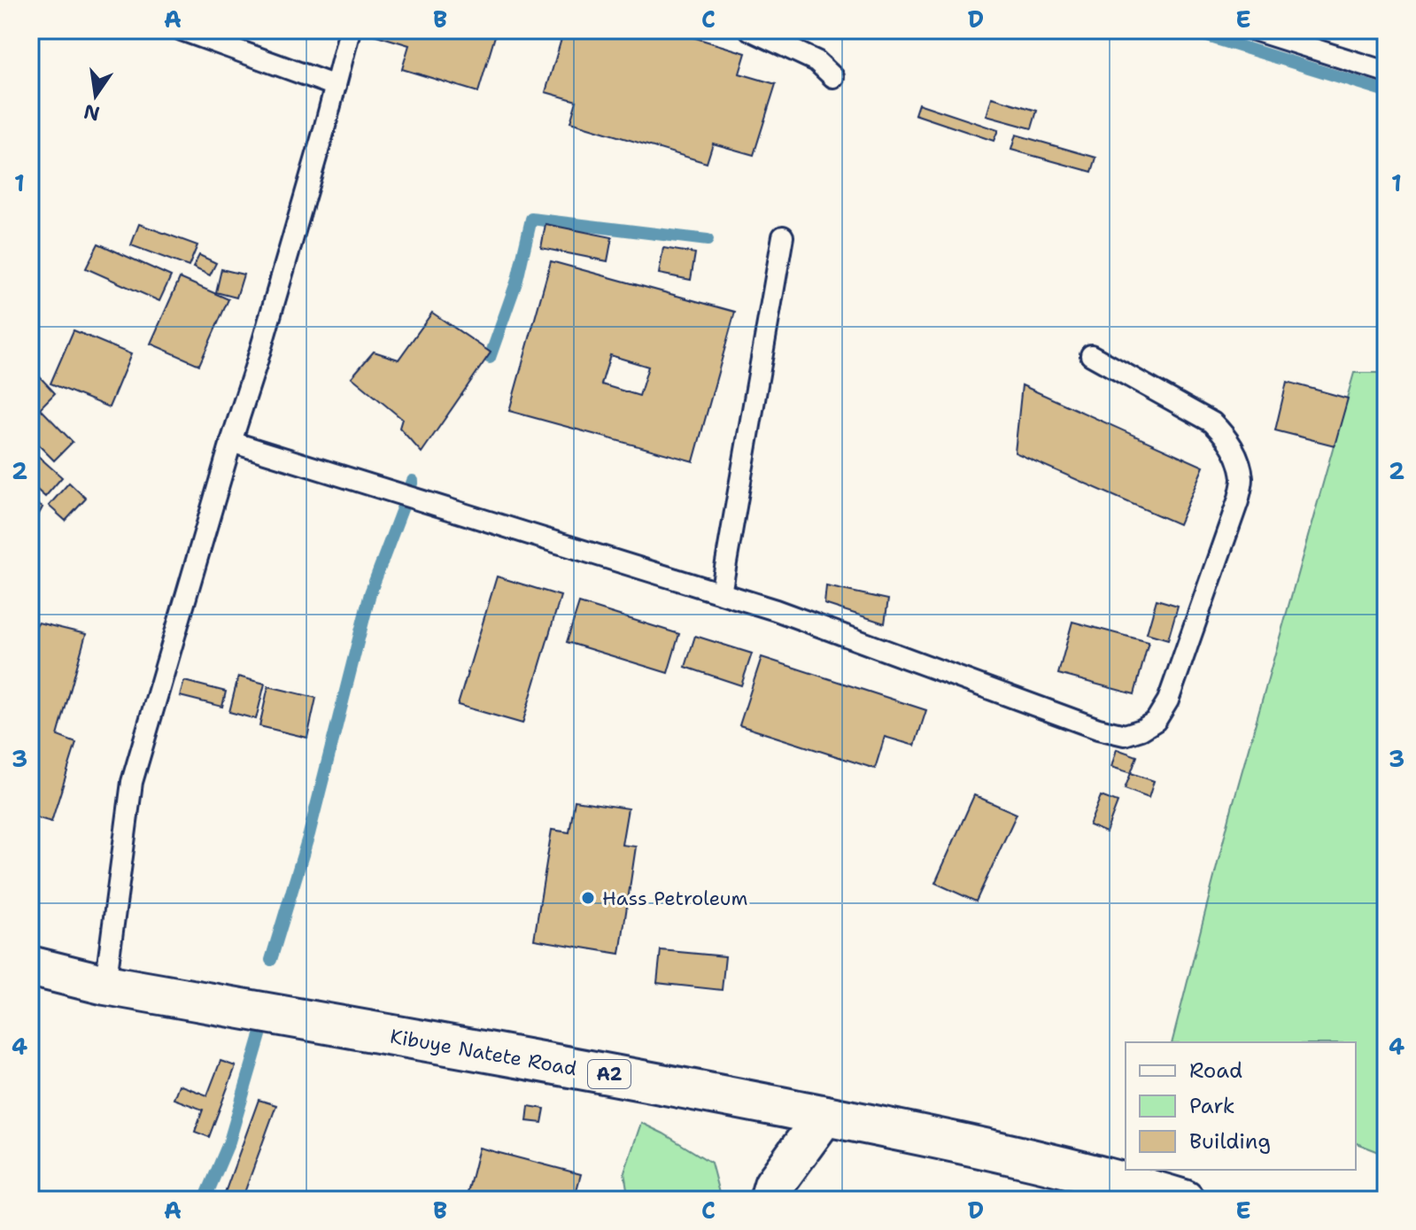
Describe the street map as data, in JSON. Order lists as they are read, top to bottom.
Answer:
{
  "streets": {
    "main road": ["Kibuye Natete Road", "A2"]
  },
  "places": ["Hass Petroleum"],
  "legend": ["Road", "Park", "Building"],
  "north": "bottom",
  "grid": {
    "columns": [
      "A",
      "B",
      "C",
      "D",
      "E"
    ],
    "rows": [
      "1",
      "2",
      "3",
      "4"
    ]
  }
}
